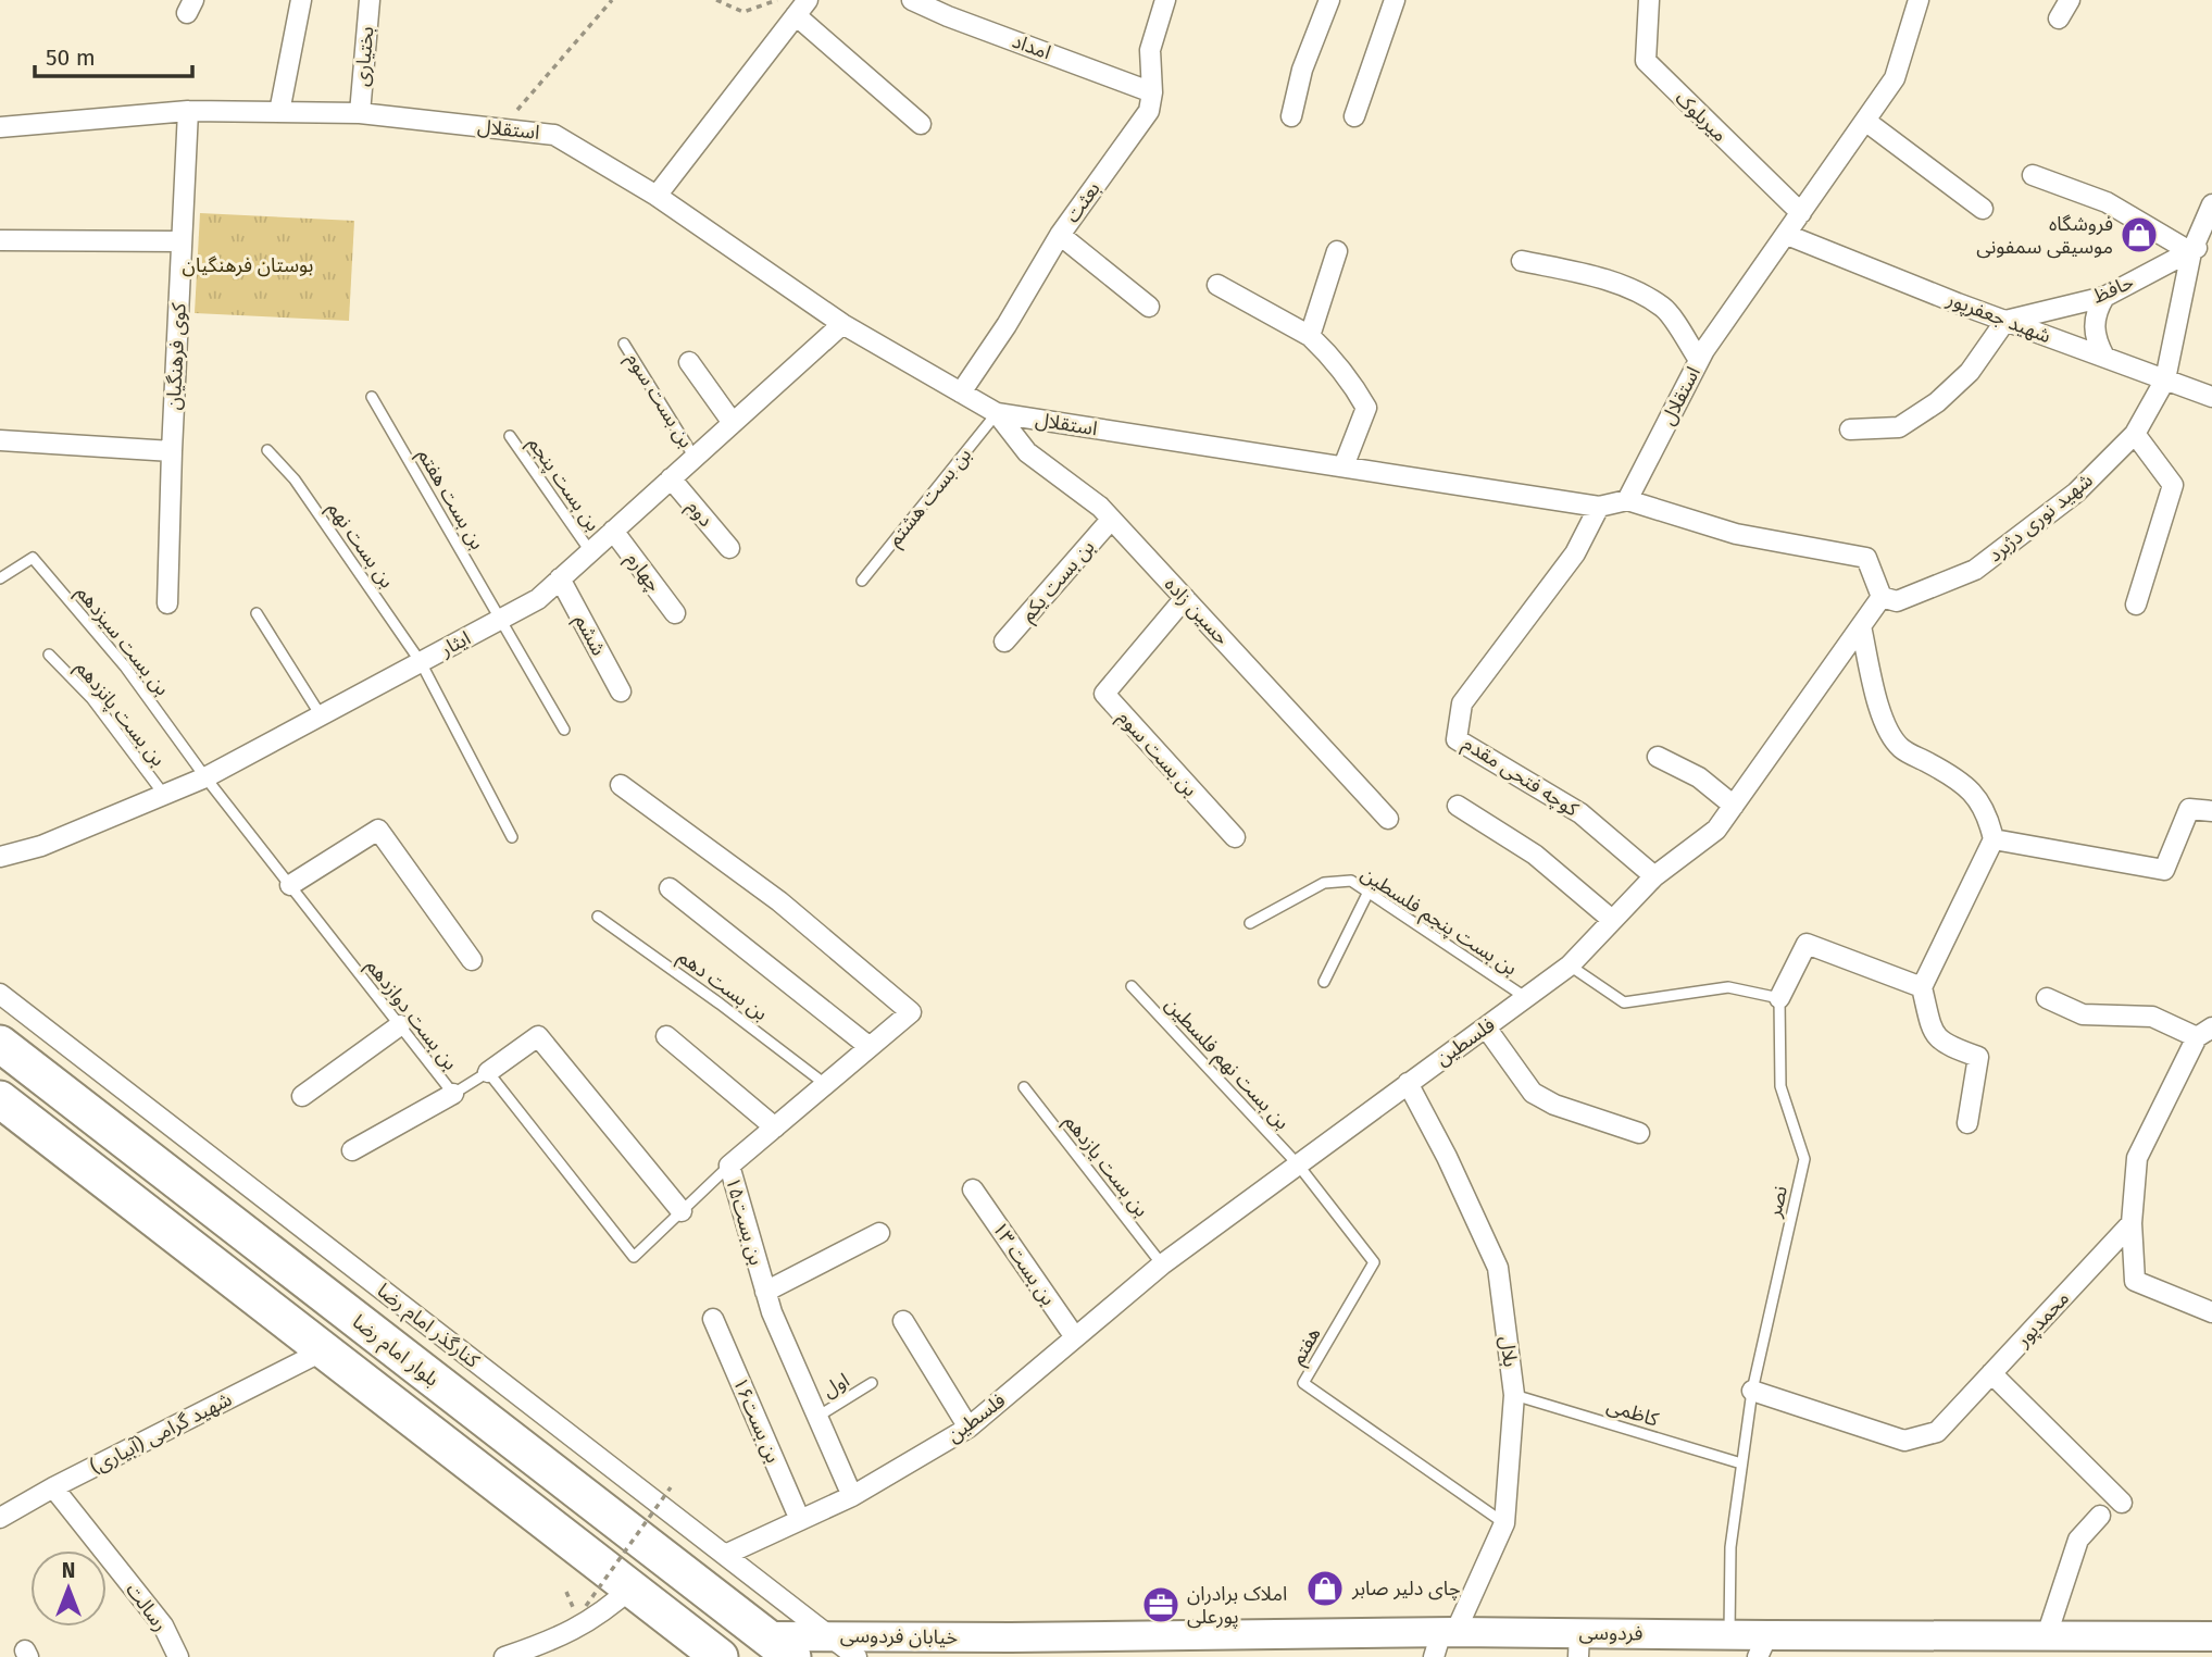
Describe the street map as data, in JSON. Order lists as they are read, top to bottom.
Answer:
{
  "streets": {
    "highway": ["بلوار امام رضا"],
    "main road": ["فردوسی", "خیابان فردوسی"],
    "street": [
      "امداد",
      "بختیاری",
      "میربلوک",
      "استقلال",
      "بعثت",
      "حافظ",
      "شهید جعفرپور",
      "کوی فرهنگیان",
      "بن بست سوم",
      "دوم",
      "شهید نوری دژبرد",
      "چهارم",
      "بن بست یکم",
      "حسین زاده",
      "ششم",
      "ایثار",
      "کوچه فتحی مقدم",
      "فلسطین",
      "بن بست۱۵",
      "بن بست ۱۳",
      "محمدپور",
      "کنارگذر امام رضا",
      "بلال",
      "بن بست۱۶",
      "شهید گرامی (آبیاری)",
      "رسالت"
    ],
    "lane": [
      "بن بست پنجم",
      "بن بست هشتم",
      "بن بست هفتم",
      "بن بست نهم",
      "بن بست سیزدهم",
      "بن بست پانزدهم",
      "بن بست پنجم فلسطین",
      "بن بست دهم",
      "بن بست دوازدهم",
      "بن بست نهم فلسطین",
      "بن بست یازدهم",
      "نصر",
      "هفتم",
      "اول",
      "کاظمی"
    ]
  },
  "crossings": [
    ["امداد", "بعثت"],
    ["بختیاری", "استقلال"],
    ["میربلوک", "استقلال"],
    ["استقلال", "بعثت"],
    ["استقلال", "شهید جعفرپور"],
    ["استقلال", "کوی فرهنگیان"],
    ["استقلال", "بن بست هشتم"],
    ["استقلال", "حسین زاده"],
    ["استقلال", "ایثار"],
    ["استقلال", "کوچه فتحی مقدم"],
    ["حافظ", "شهید جعفرپور"],
    ["حافظ", "شهید نوری دژبرد"],
    ["شهید جعفرپور", "شهید نوری دژبرد"],
    ["بن بست سوم", "حسین زاده"],
    ["بن بست سوم", "ایثار"],
    ["بن بست پنجم", "ایثار"],
    ["بن بست هشتم", "حسین زاده"],
    ["بن بست هفتم", "ایثار"],
    ["دوم", "ایثار"],
    ["شهید نوری دژبرد", "فلسطین"],
    ["بن بست نهم", "ایثار"],
    ["چهارم", "ایثار"],
    ["بن بست یکم", "حسین زاده"],
    ["ششم", "ایثار"],
    ["بن بست سیزدهم", "ایثار"],
    ["بن بست سیزدهم", "بن بست دوازدهم"],
    ["ایثار", "بن بست پانزدهم"],
    ["ایثار", "بن بست دوازدهم"],
    ["کوچه فتحی مقدم", "فلسطین"],
    ["بن بست پنجم فلسطین", "فلسطین"],
    ["بن بست دهم", "بن بست۱۵"],
    ["فلسطین", "بن بست نهم فلسطین"],
    ["فلسطین", "بن بست یازدهم"],
    ["فلسطین", "بن بست۱۵"],
    ["فلسطین", "بن بست ۱۳"],
    ["فلسطین", "کنارگذر امام رضا"],
    ["فلسطین", "هفتم"],
    ["فلسطین", "بلال"],
    ["فلسطین", "بن بست۱۶"],
    ["بن بست نهم فلسطین", "هفتم"],
    ["نصر", "محمدپور"],
    ["نصر", "کاظمی"],
    ["نصر", "فردوسی"],
    ["بن بست۱۵", "اول"],
    ["کنارگذر امام رضا", "بلوار امام رضا"],
    ["کنارگذر امام رضا", "خیابان فردوسی"],
    ["هفتم", "بلال"],
    ["بلوار امام رضا", "خیابان فردوسی"],
    ["بلال", "کاظمی"],
    ["بلال", "فردوسی"],
    ["شهید گرامی (آبیاری)", "رسالت"],
    ["فردوسی", "خیابان فردوسی"]
  ],
  "parks": ["بوستان فرهنگیان"],
  "places": {
    "shop": ["فروشگاه موسیقی سمفونی", "چای دلیر صابر"],
    "office": ["املاک برادران پورعلی"]
  },
  "scale_bar": "50 m",
  "north": "top"
}
